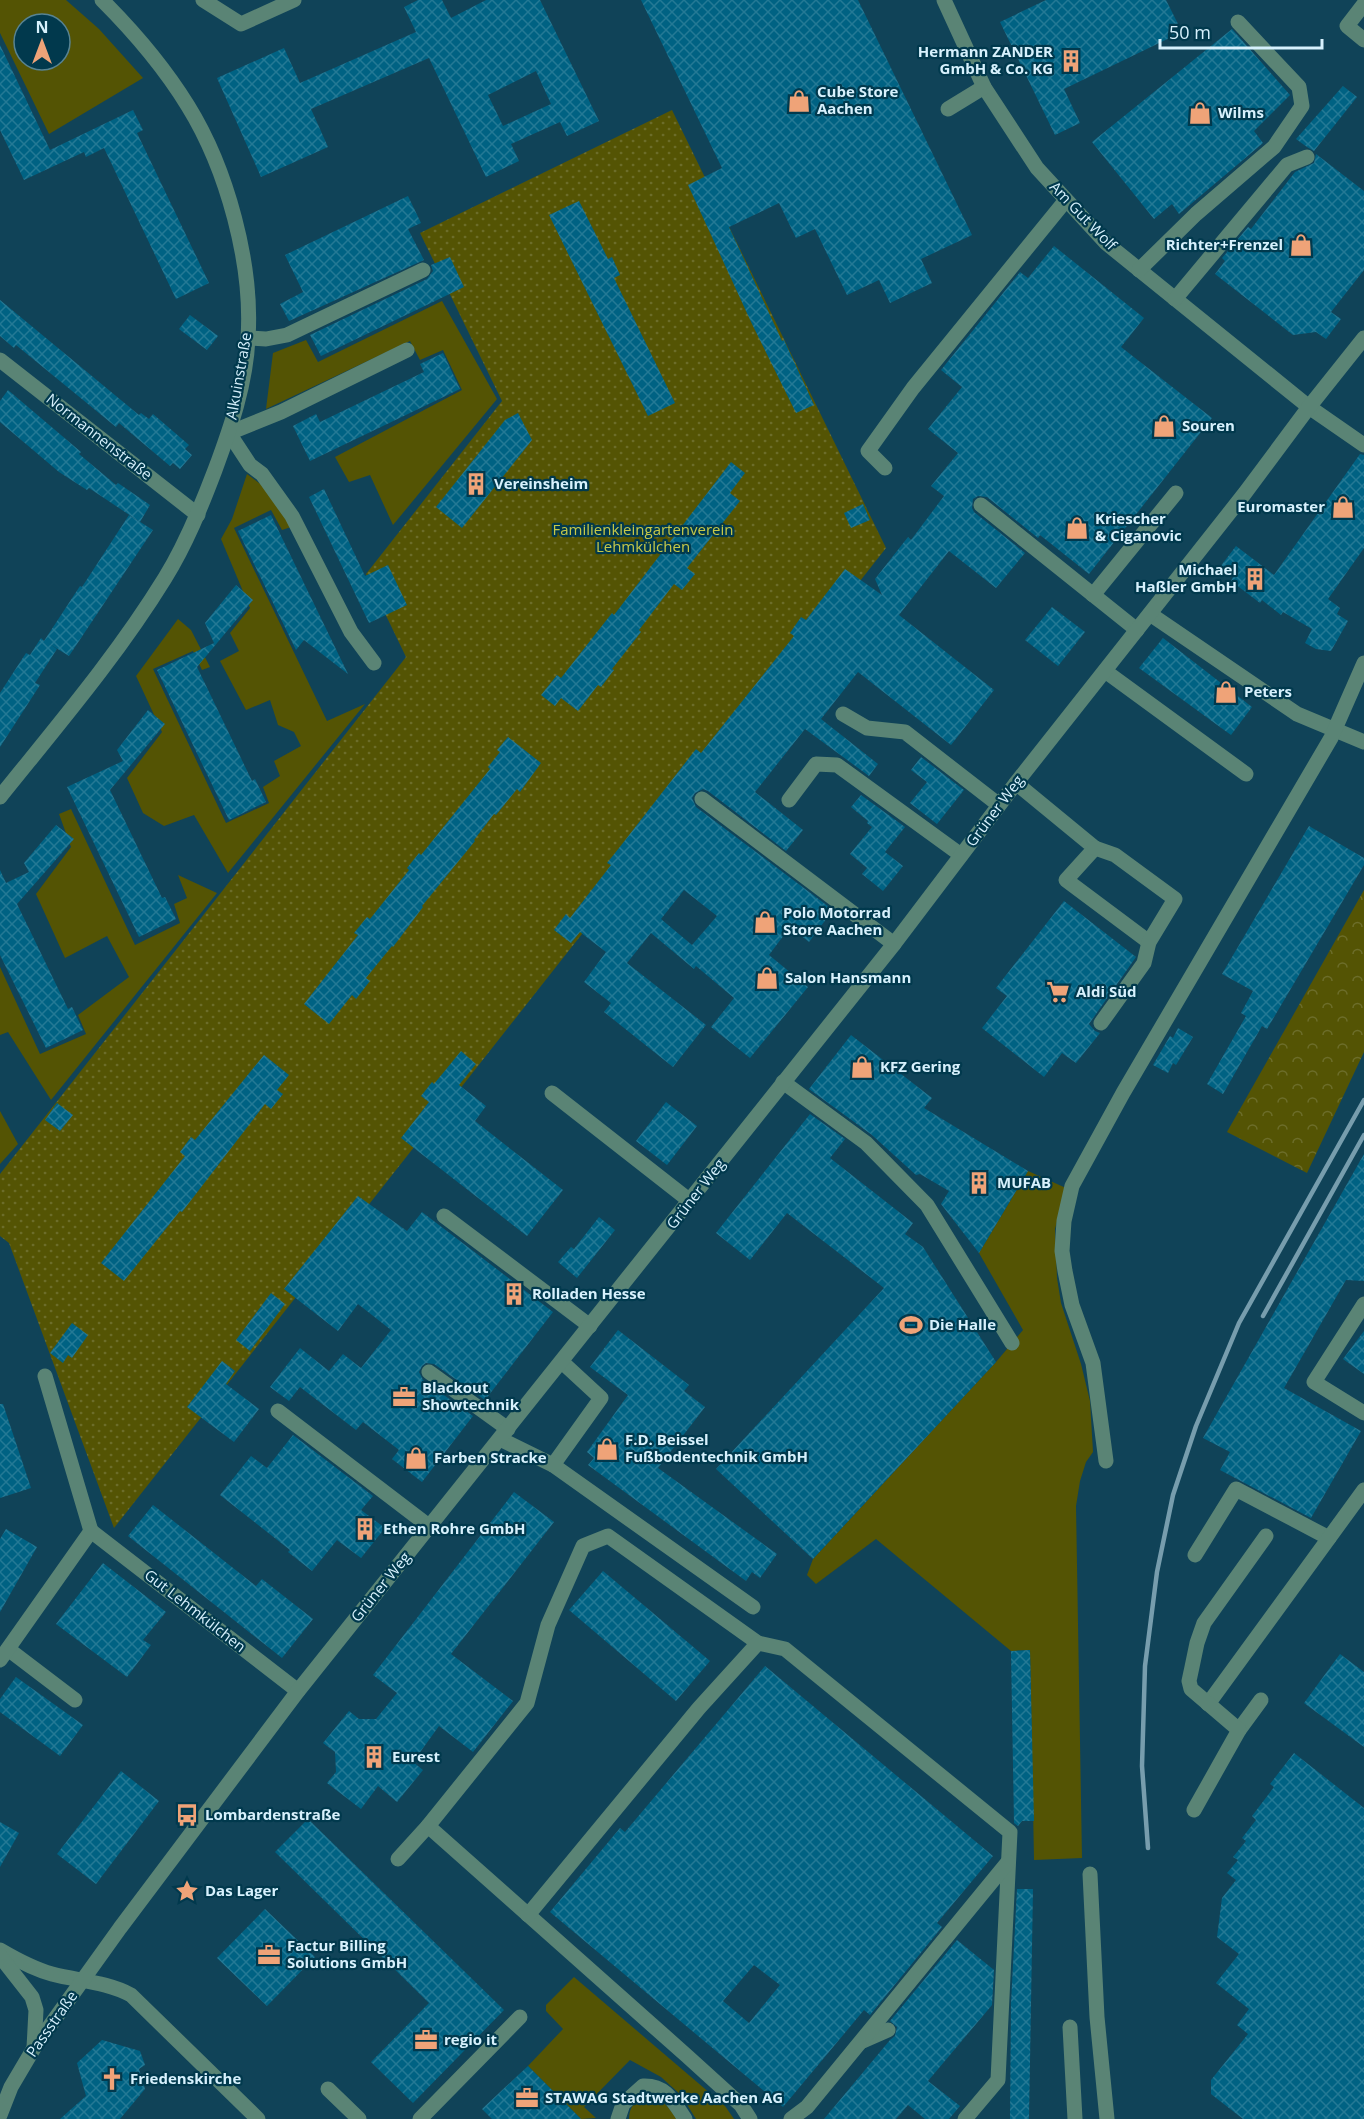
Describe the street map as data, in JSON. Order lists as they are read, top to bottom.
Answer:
{
  "streets": {
    "street": [
      "Am Gut Wolf",
      "Alkuinstraße",
      "Normannenstraße",
      "Grüner Weg",
      "Gut Lehmkülchen",
      "Passstraße"
    ]
  },
  "crossings": [
    ["Am Gut Wolf", "Grüner Weg"],
    ["Alkuinstraße", "Normannenstraße"],
    ["Grüner Weg", "Gut Lehmkülchen"],
    ["Grüner Weg", "Passstraße"]
  ],
  "parks": ["Familienkleingartenverein Lehmkülchen"],
  "places": {
    "building": [
      "Hermann ZANDER GmbH & Co. KG",
      "Vereinsheim",
      "Michael Haßler GmbH",
      "MUFAB",
      "Rolladen Hesse",
      "Ethen Rohre GmbH",
      "Eurest"
    ],
    "shop": [
      "Cube Store Aachen",
      "Wilms",
      "Richter+Frenzel",
      "Souren",
      "Euromaster",
      "Kriescher & Ciganovic",
      "Peters",
      "Polo Motorrad Store Aachen",
      "Salon Hansmann",
      "KFZ Gering",
      "F.D. Beissel Fußbodentechnik GmbH",
      "Farben Stracke"
    ],
    "supermarket": ["Aldi Süd"],
    "sports": ["Die Halle"],
    "office": [
      "Blackout Showtechnik",
      "Factur Billing Solutions GmbH",
      "regio it",
      "STAWAG Stadtwerke Aachen AG"
    ],
    "bus stop": ["Lombardenstraße"],
    "place": ["Das Lager"],
    "church": ["Friedenskirche"]
  },
  "scale_bar": "50 m",
  "north": "top"
}
